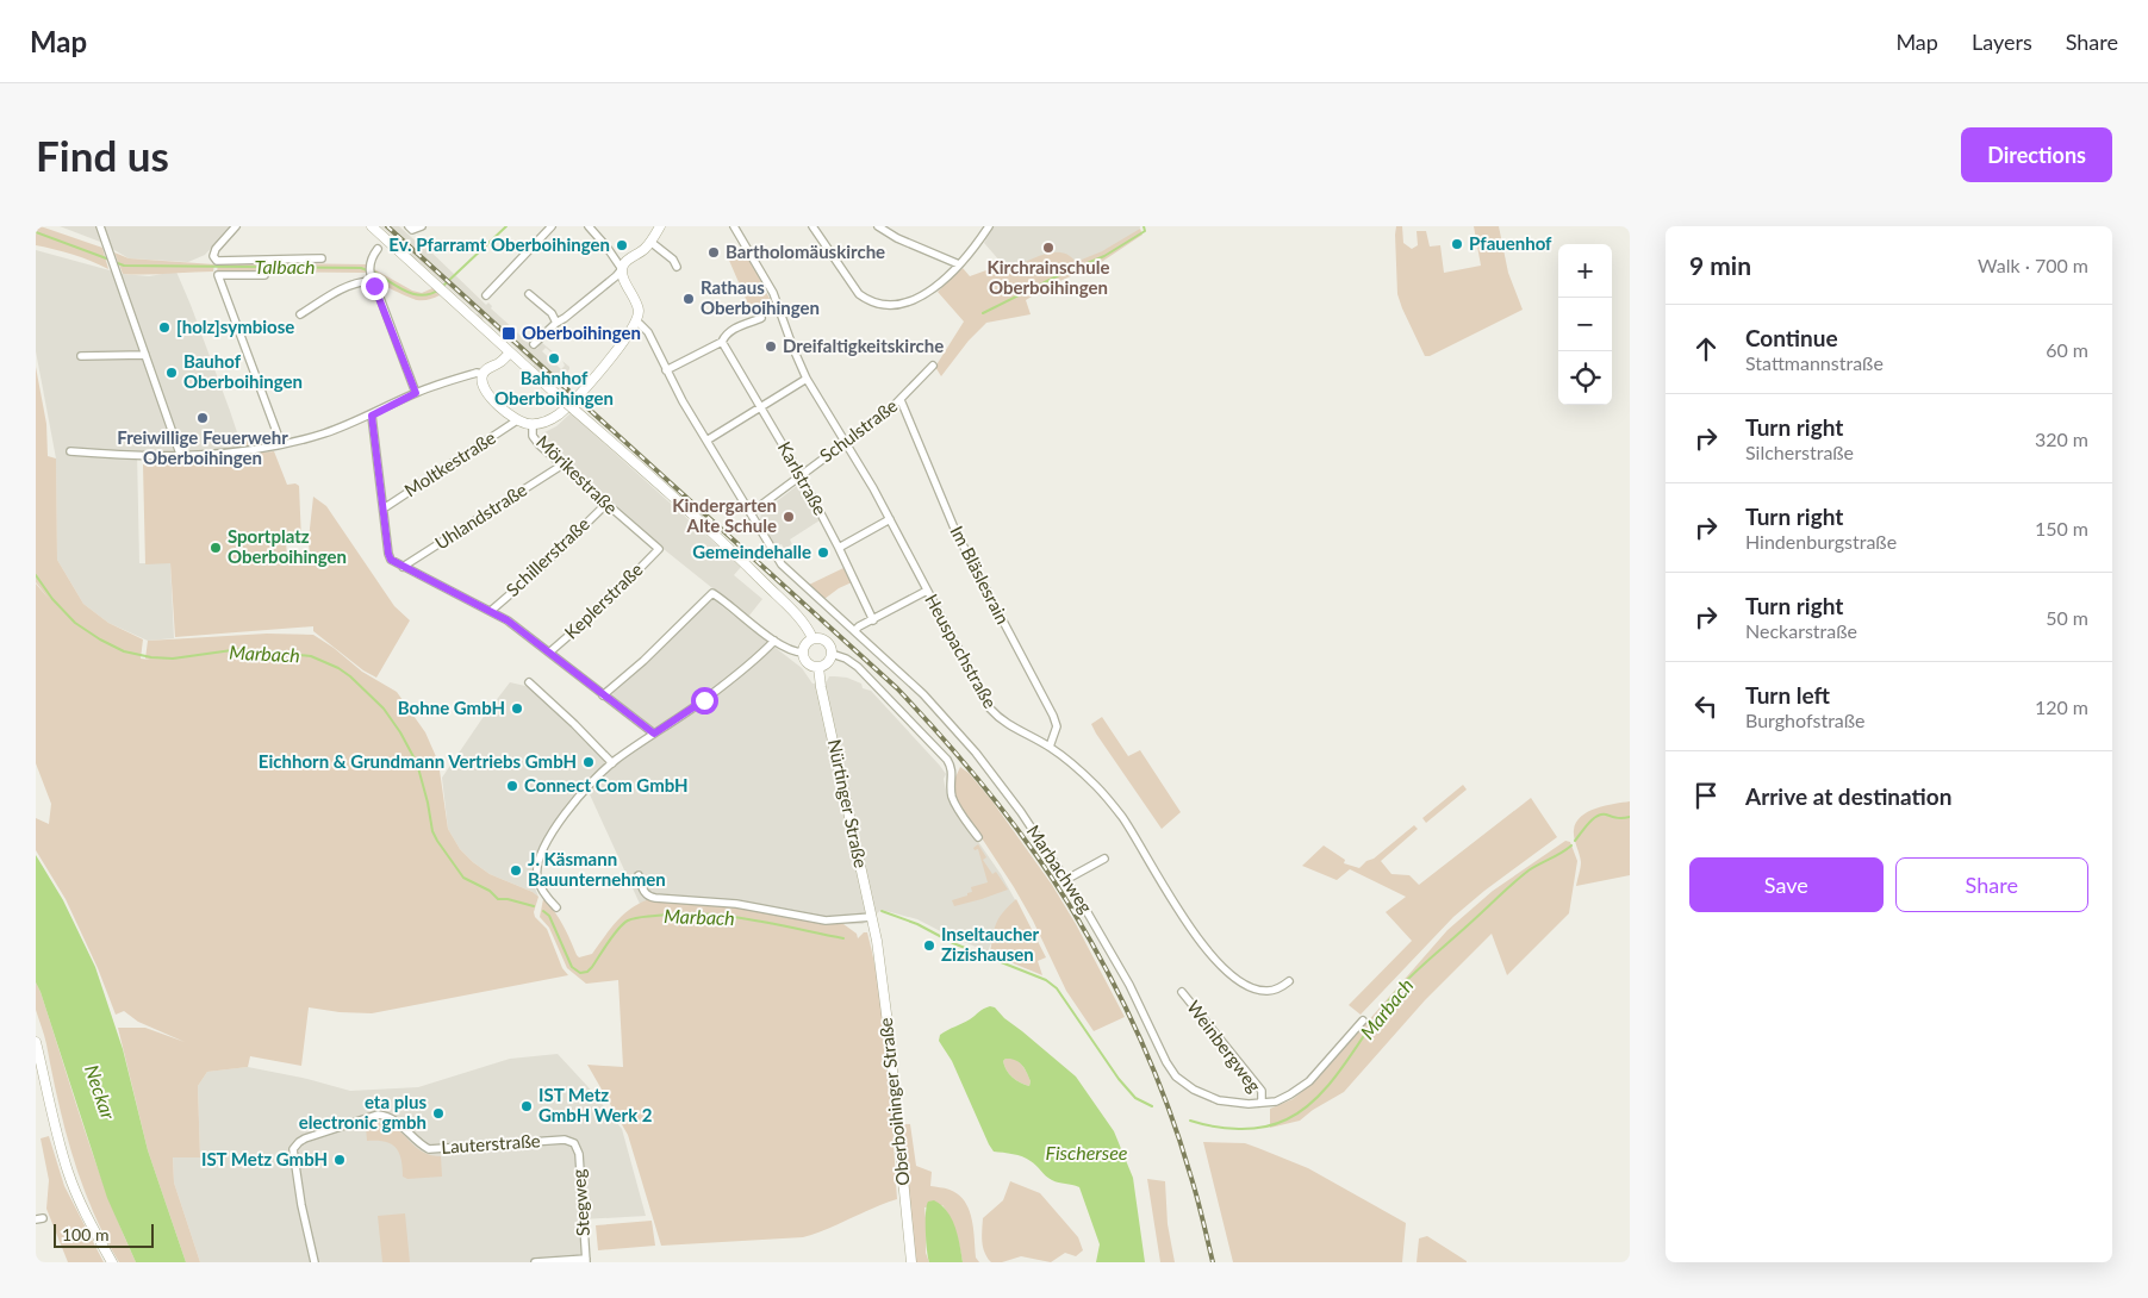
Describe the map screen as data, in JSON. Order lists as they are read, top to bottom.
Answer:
{
  "streets": {
    "main road": ["Mörikestraße", "Nürtinger Straße", "Oberboihinger Straße"],
    "street": [
      "Schulstraße",
      "Moltkestraße",
      "Karlstraße",
      "Uhlandstraße",
      "Schillerstraße",
      "Im Bläslesrain",
      "Keplerstraße",
      "Heuspachstraße",
      "Marbachweg",
      "Weinbergweg",
      "Lauterstraße",
      "Stegweg"
    ]
  },
  "crossings": [
    ["Schulstraße", "Karlstraße"],
    ["Schulstraße", "Im Bläslesrain"],
    ["Schulstraße", "Heuspachstraße"],
    ["Schulstraße", "Marbachweg"],
    ["Moltkestraße", "Mörikestraße"],
    ["Mörikestraße", "Uhlandstraße"],
    ["Mörikestraße", "Schillerstraße"],
    ["Mörikestraße", "Keplerstraße"],
    ["Im Bläslesrain", "Heuspachstraße"],
    ["Nürtinger Straße", "Oberboihinger Straße"],
    ["Marbachweg", "Weinbergweg"],
    ["Lauterstraße", "Stegweg"]
  ],
  "water": [
    "Talbach",
    "Marbach",
    "Neckar",
    "Fischersee"
  ],
  "places": {
    "other": [
      "Pfauenhof",
      "Ev. Pfarramt Oberboihingen",
      "Kirchrainschule Oberboihingen",
      "Bartholomäuskirche",
      "Rathaus Oberboihingen",
      "[holz]symbiose",
      "Dreifaltigkeitskirche",
      "Bahnhof Oberboihingen",
      "Bauhof Oberboihingen",
      "Freiwillige Feuerwehr Oberboihingen",
      "Kindergarten Alte Schule",
      "Sportplatz Oberboihingen",
      "Gemeindehalle",
      "Bohne GmbH",
      "Eichhorn & Grundmann Vertriebs GmbH",
      "Connect Com GmbH",
      "J. Käsmann Bauunternehmen",
      "Inseltaucher Zizishausen",
      "IST Metz GmbH Werk 2",
      "eta plus electronic gmbh",
      "IST Metz GmbH"
    ],
    "transit": ["Oberboihingen"]
  },
  "scale_bar": "100 m",
  "page": {
    "header": "Map",
    "nav": ["Map", "Layers", "Share"],
    "buttons": [
      "Directions",
      ["Save", "Share"]
    ],
    "title": "Find us",
    "heading": ["9 min", "Walk · 700 m"],
    "map_buttons": ["+", "−"],
    "list": [
      ["Continue", "Stattmannstraße", "60 m"],
      ["Turn right", "Silcherstraße", "320 m"],
      ["Turn right", "Hindenburgstraße", "150 m"],
      ["Turn right", "Neckarstraße", "50 m"],
      ["Turn left", "Burghofstraße", "120 m"],
      "Arrive at destination"
    ],
    "scale": "100 m"
  }
}
